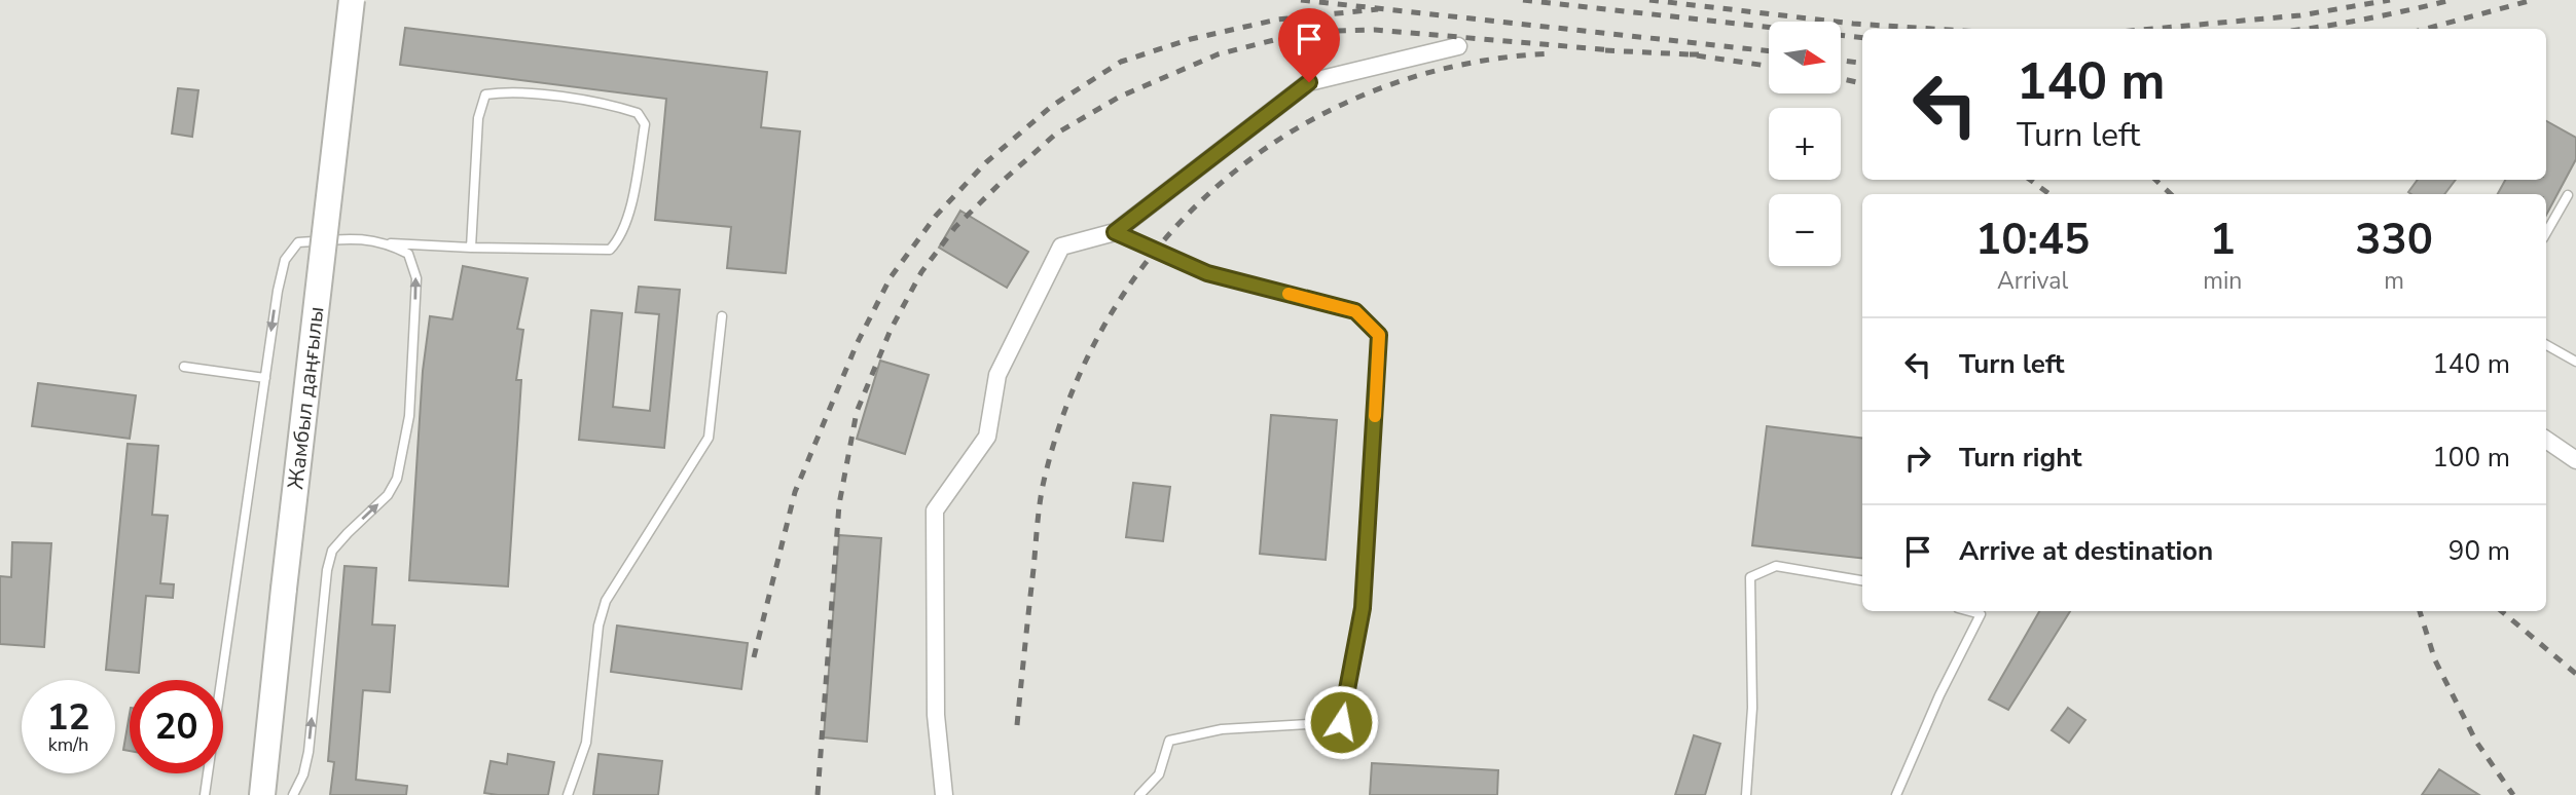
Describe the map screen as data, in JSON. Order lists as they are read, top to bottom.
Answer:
{
  "streets": {
    "main road": ["Жамбыл даңғылы"]
  },
  "north": "right",
  "page": {
    "map_buttons": ["+", "−"],
    "turn": ["140 m", "Turn left"],
    "eta": [
      "10:45",
      "Arrival",
      "1",
      "min",
      "330",
      "m"
    ],
    "list": [
      {
        "name": "Turn left",
        "value": "140 m"
      },
      {
        "name": "Turn right",
        "value": "100 m"
      },
      {
        "name": "Arrive at destination",
        "value": "90 m"
      }
    ],
    "speed": "12 km/h",
    "limit": "20"
  }
}
